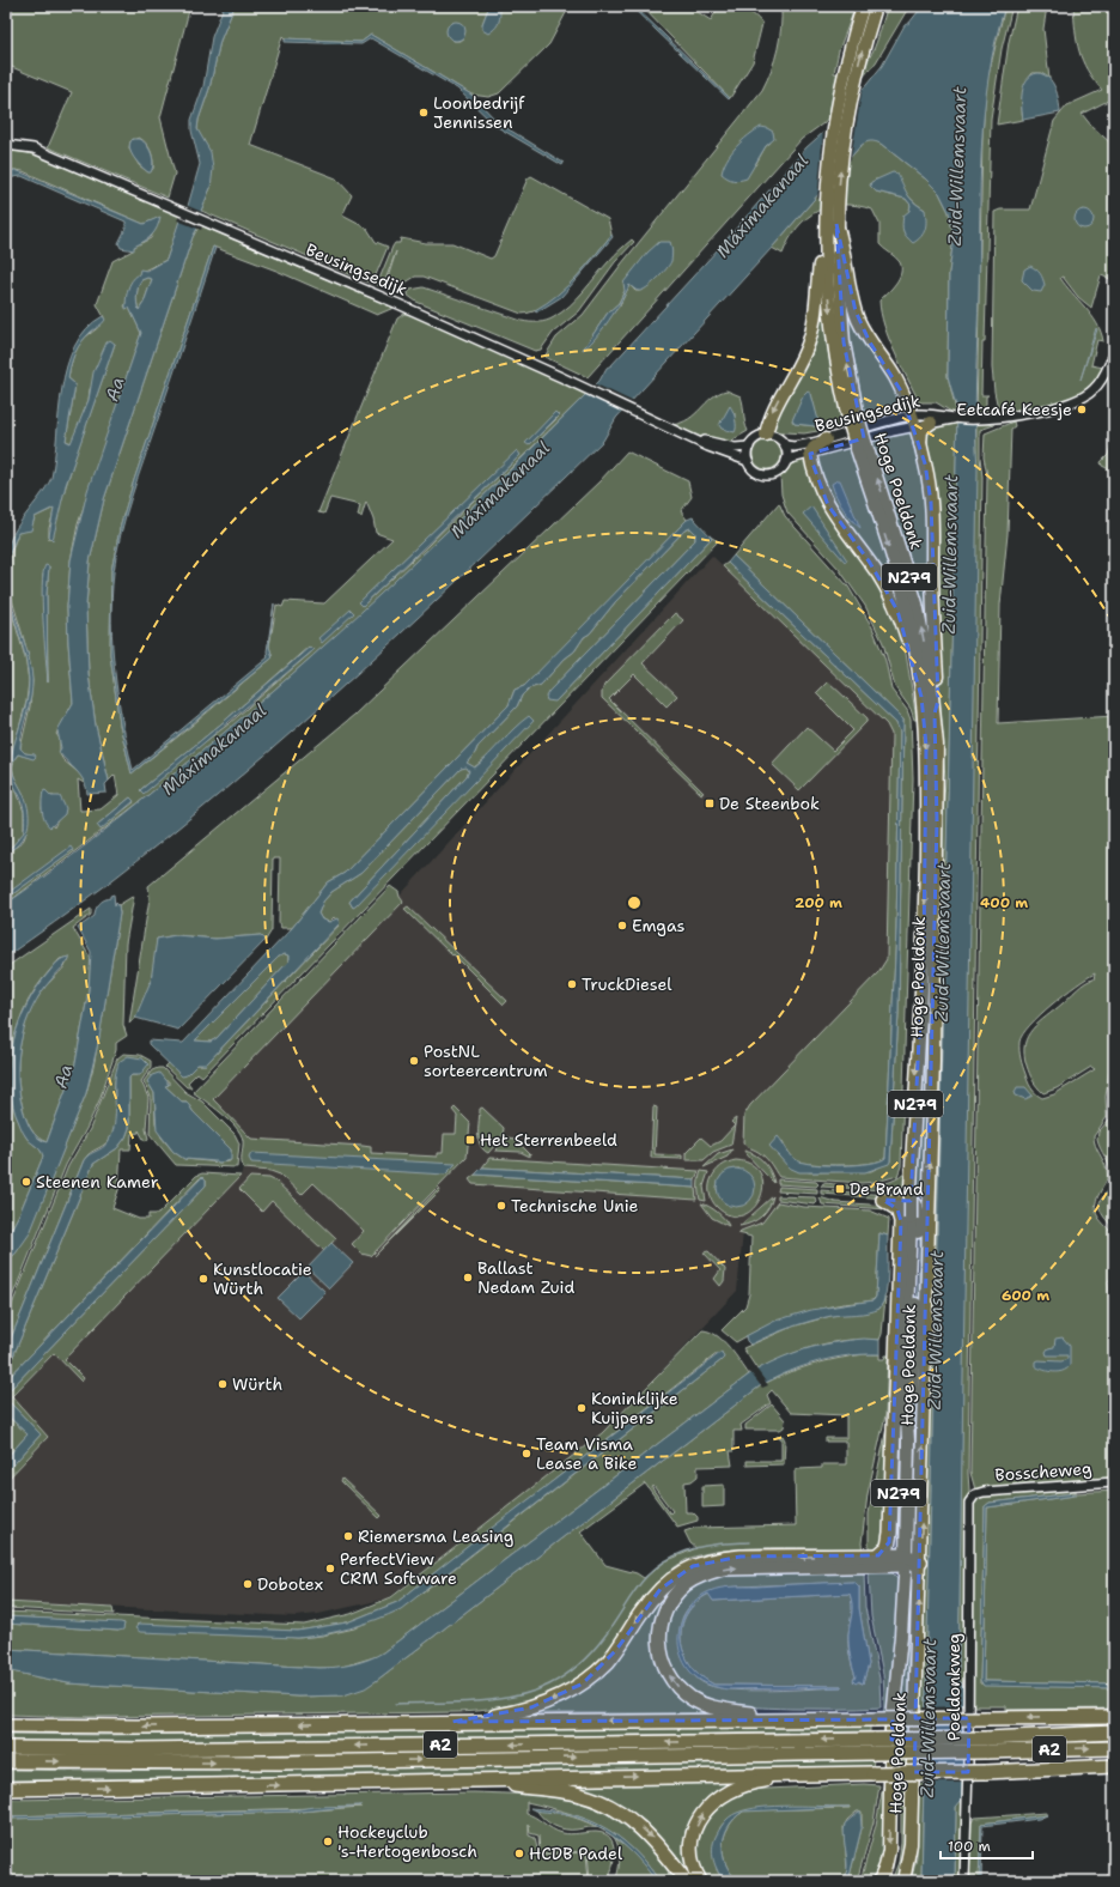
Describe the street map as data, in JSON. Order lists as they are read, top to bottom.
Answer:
{
  "streets": {
    "highway": ["Hoge Poeldonk", "N279", "A2"],
    "street": ["Beusingsedijk", "Bosscheweg", "Poeldonkweg"]
  },
  "crossings": [
    ["Beusingsedijk", "N279"],
    ["Hoge Poeldonk", "N279"],
    ["Hoge Poeldonk", "A2"],
    ["N279", "A2"],
    ["Bosscheweg", "Poeldonkweg"]
  ],
  "water": ["Zuid-Willemsvaart", "Máximakanaal", "Aa"],
  "places": {
    "other": [
      "Loonbedrijf Jennissen",
      "Eetcafé Keesje",
      "Emgas",
      "TruckDiesel",
      "PostNL sorteercentrum",
      "Steenen Kamer",
      "Technische Unie",
      "Ballast Nedam Zuid",
      "Kunstlocatie Würth",
      "Würth",
      "Koninklijke Kuijpers",
      "Team Visma Lease a Bike",
      "Riemersma Leasing",
      "PerfectView CRM Software",
      "Dobotex",
      "Hockeyclub 's-Hertogenbosch",
      "HCDB Padel"
    ],
    "transit": ["De Steenbok", "Het Sterrenbeeld", "De Brand"]
  },
  "scale_bar": "100 m",
  "rings": ["200 m", "400 m", "600 m"]
}
